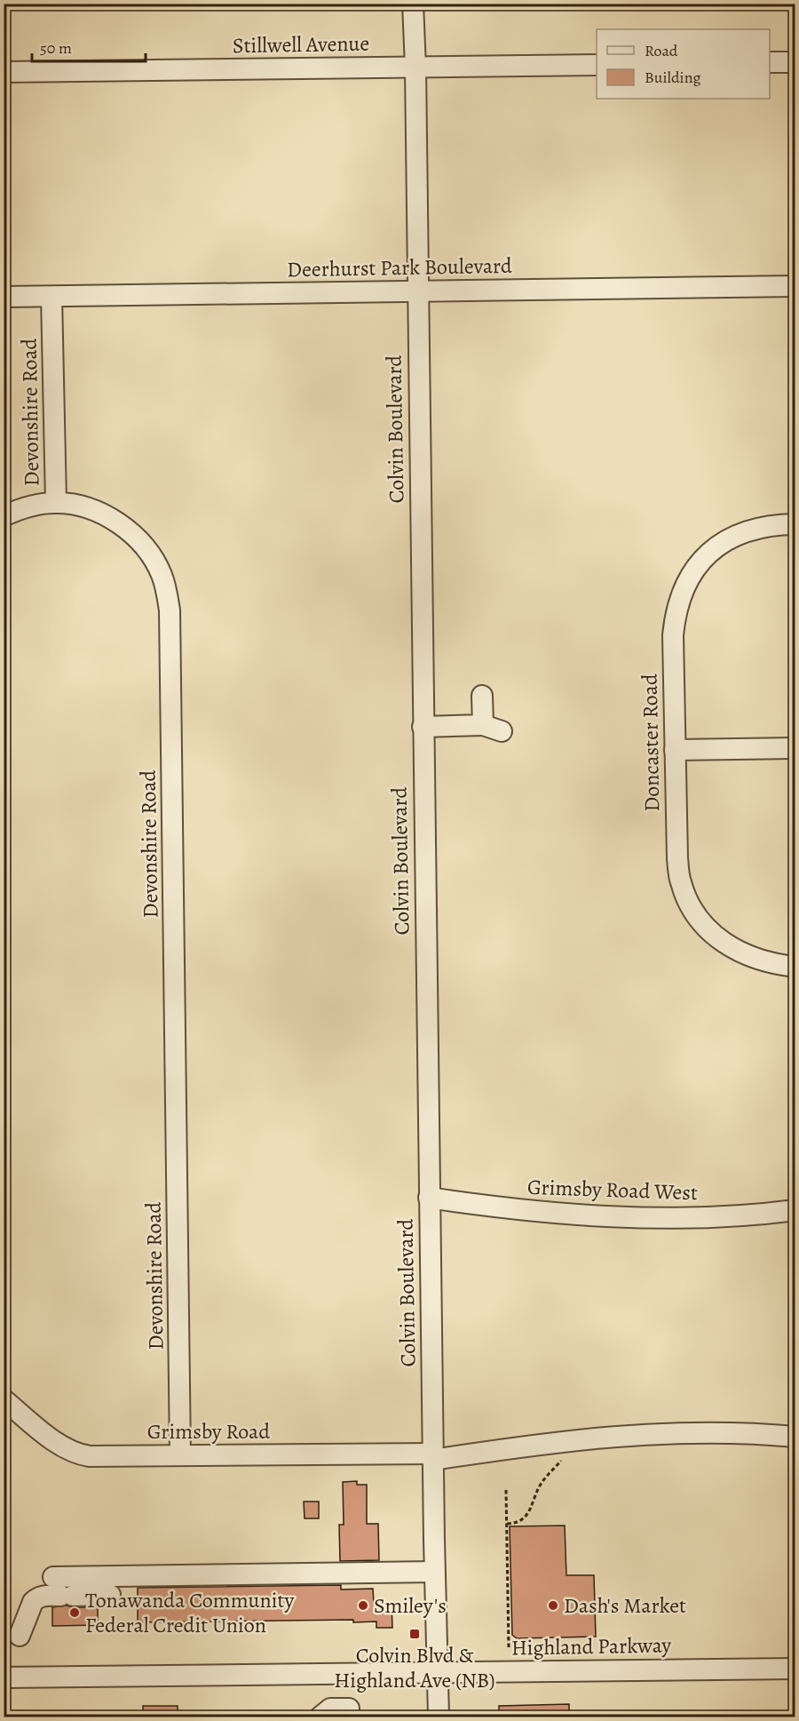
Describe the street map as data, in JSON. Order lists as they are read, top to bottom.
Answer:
{
  "streets": {
    "street": [
      "Stillwell Avenue",
      "Deerhurst Park Boulevard",
      "Devonshire Road",
      "Colvin Boulevard",
      "Doncaster Road",
      "Grimsby Road West",
      "Grimsby Road",
      "Highland Parkway"
    ]
  },
  "crossings": [
    ["Stillwell Avenue", "Colvin Boulevard"],
    ["Deerhurst Park Boulevard", "Devonshire Road"],
    ["Deerhurst Park Boulevard", "Colvin Boulevard"],
    ["Devonshire Road", "Grimsby Road"],
    ["Colvin Boulevard", "Grimsby Road West"],
    ["Colvin Boulevard", "Grimsby Road"],
    ["Colvin Boulevard", "Highland Parkway"]
  ],
  "places": {
    "other": ["Smiley's", "Dash's Market", "Tonawanda Community Federal Credit Union"],
    "transit": ["Colvin Blvd & Highland Ave (NB)"]
  },
  "legend": ["Road", "Building"],
  "scale_bar": "50 m"
}
